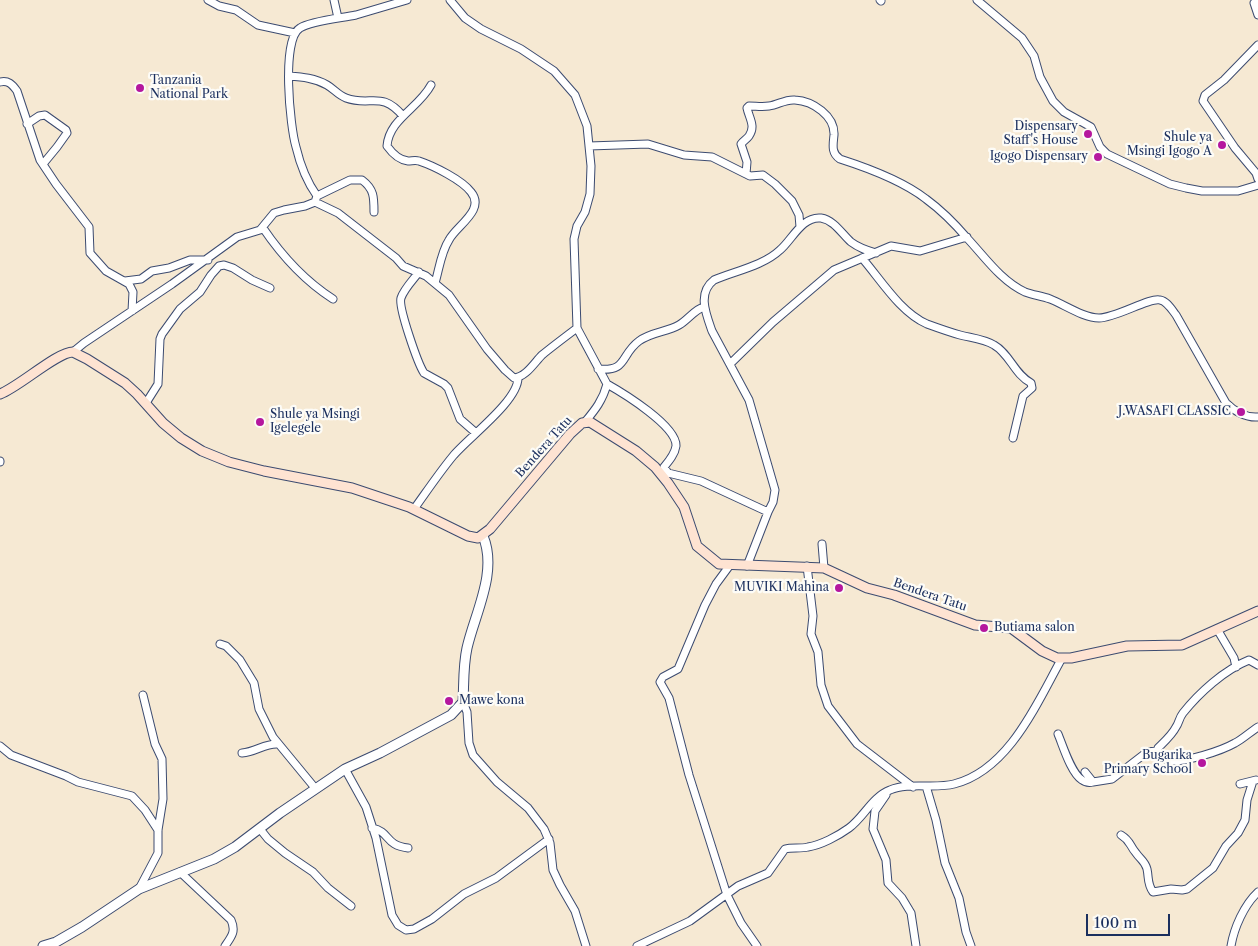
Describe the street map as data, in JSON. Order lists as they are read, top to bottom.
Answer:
{
  "streets": {
    "main road": ["Bendera Tatu"]
  },
  "places": [
    "Tanzania National Park",
    "Dispensary Staff's House",
    "Shule ya Msingi Igogo A",
    "Igogo Dispensary",
    "J.WASAFI CLASSIC",
    "Shule ya Msingi Igelegele",
    "MUVIKI Mahina",
    "Butiama salon",
    "Mawe kona",
    "Bugarika Primary School"
  ],
  "scale_bar": "100 m"
}
